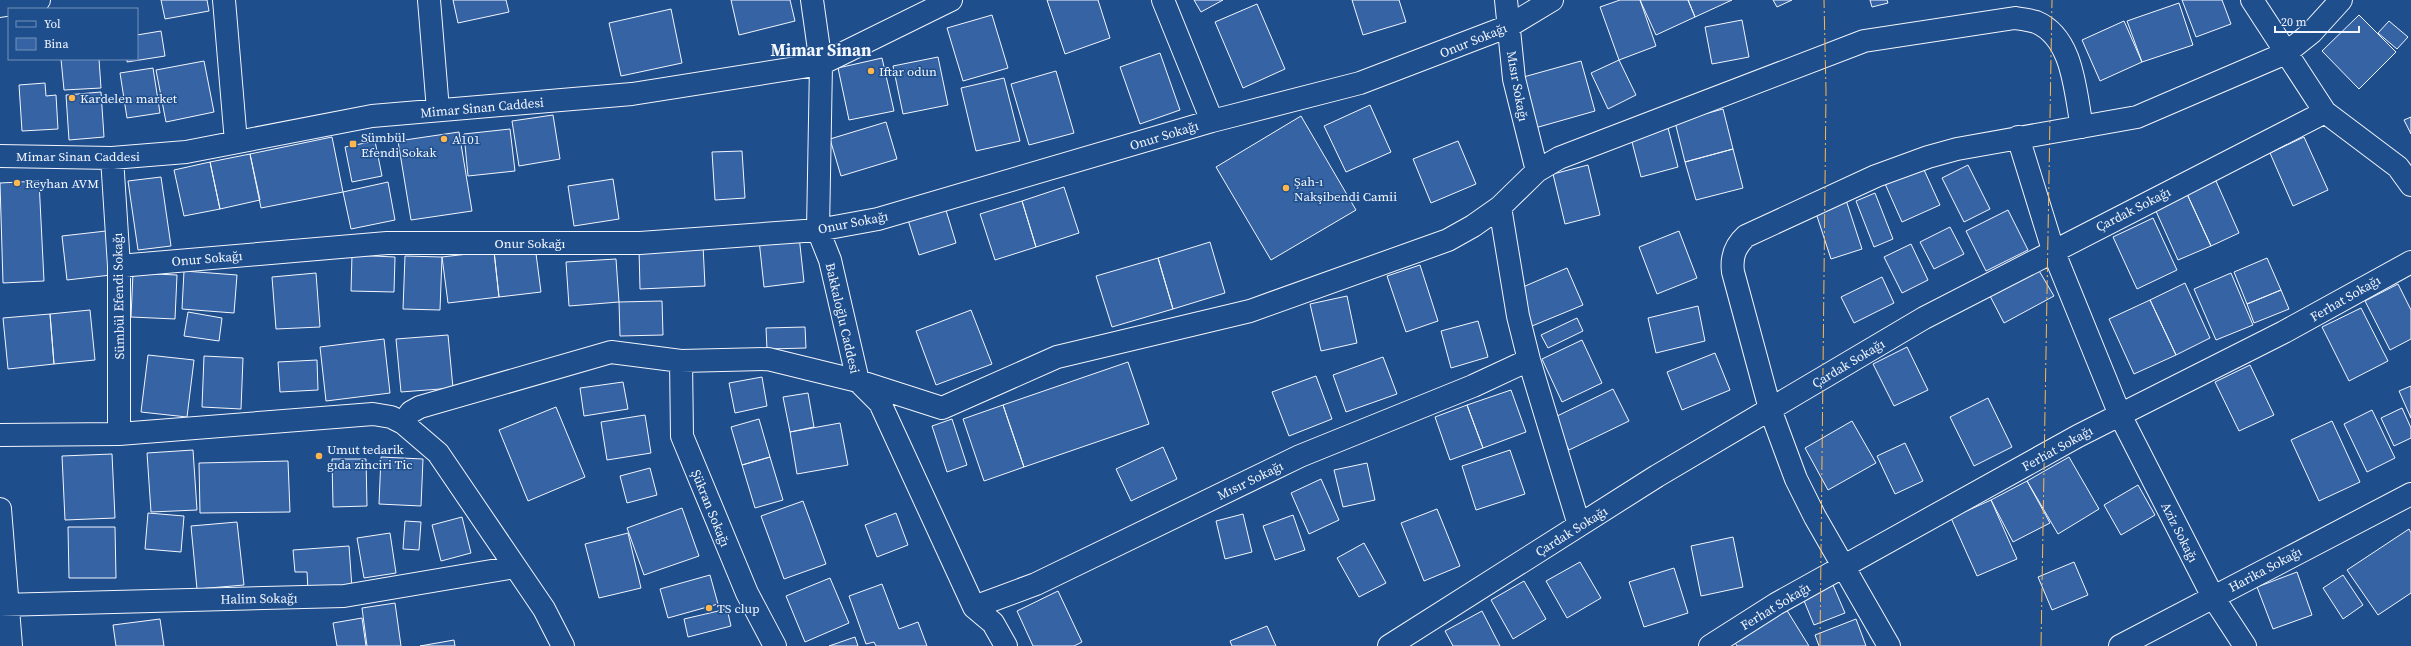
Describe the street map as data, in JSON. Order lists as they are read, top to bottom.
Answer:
{
  "streets": {
    "street": [
      "Onur Sokağı",
      "Mısır Sokağı",
      "Mimar Sinan Caddesi",
      "Çardak Sokağı",
      "Sümbül Efendi Sokağı",
      "Ferhat Sokağı",
      "Bakkaloğlu Caddesi",
      "Şükran Sokağı",
      "Aziz Sokağı",
      "Harika Sokağı",
      "Halim Sokağı"
    ]
  },
  "crossings": [
    ["Onur Sokağı", "Mısır Sokağı"],
    ["Onur Sokağı", "Sümbül Efendi Sokağı"],
    ["Onur Sokağı", "Bakkaloğlu Caddesi"],
    ["Mısır Sokağı", "Bakkaloğlu Caddesi"],
    ["Mimar Sinan Caddesi", "Sümbül Efendi Sokağı"],
    ["Mimar Sinan Caddesi", "Bakkaloğlu Caddesi"],
    ["Çardak Sokağı", "Aziz Sokağı"],
    ["Ferhat Sokağı", "Aziz Sokağı"],
    ["Aziz Sokağı", "Harika Sokağı"]
  ],
  "districts": ["Mimar Sinan"],
  "places": {
    "other": [
      "Iftar odun",
      "Kardelen market",
      "A101",
      "Reyhan AVM",
      "Şah-ı Nakşibendi Camii",
      "Umut tedarik gıda zinciri Tic",
      "TS clup"
    ],
    "transit": ["Sümbül Efendi Sokak"]
  },
  "legend": ["Yol", "Bina"],
  "scale_bar": "20 m"
}
